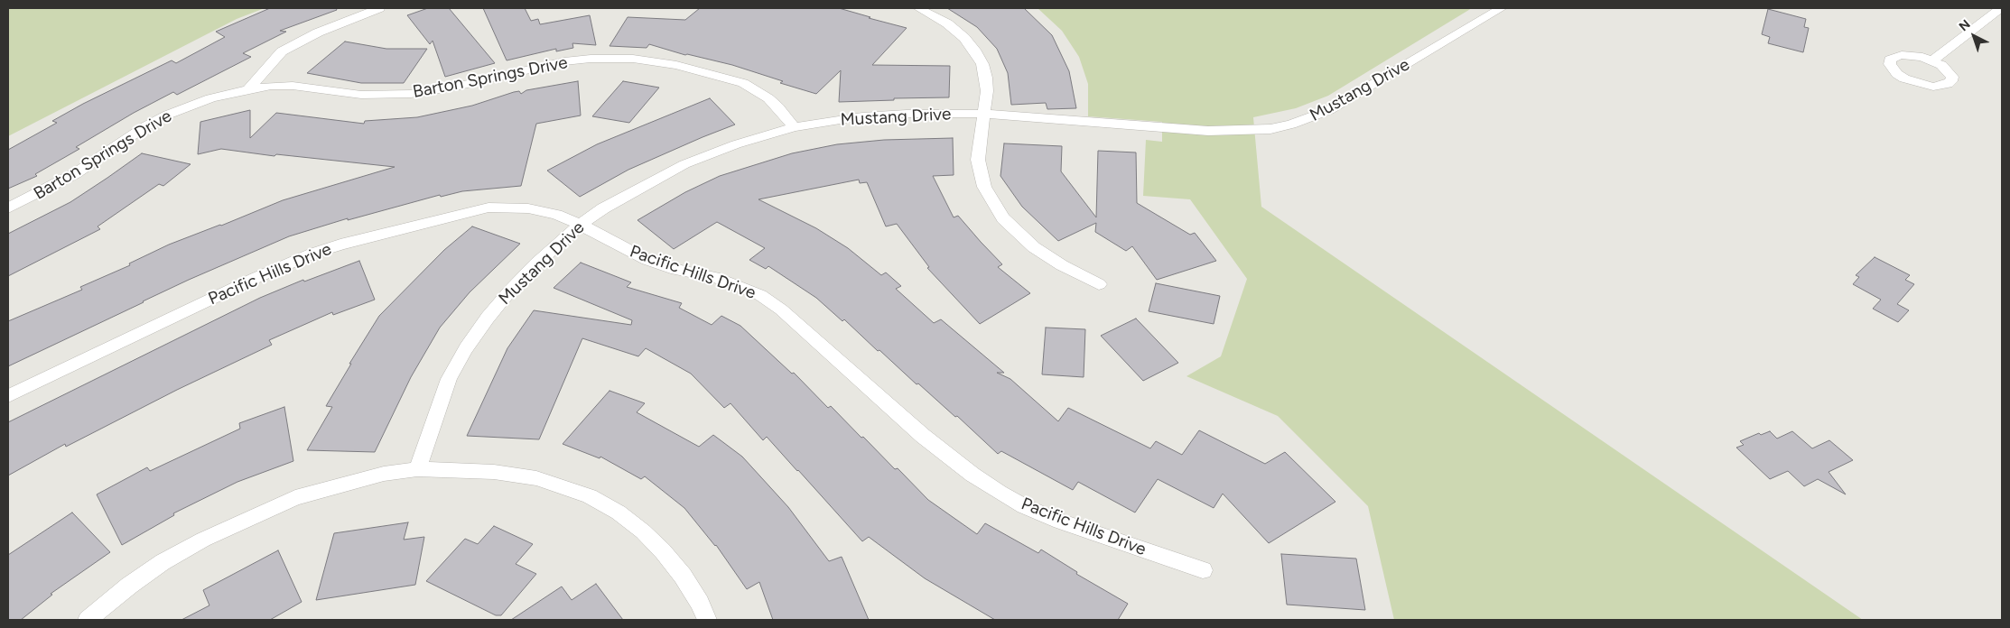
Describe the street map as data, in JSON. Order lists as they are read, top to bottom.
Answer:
{
  "streets": {
    "street": ["Barton Springs Drive", "Mustang Drive", "Pacific Hills Drive"]
  },
  "crossings": [
    ["Barton Springs Drive", "Mustang Drive"],
    ["Mustang Drive", "Pacific Hills Drive"]
  ],
  "north": "top left"
}
